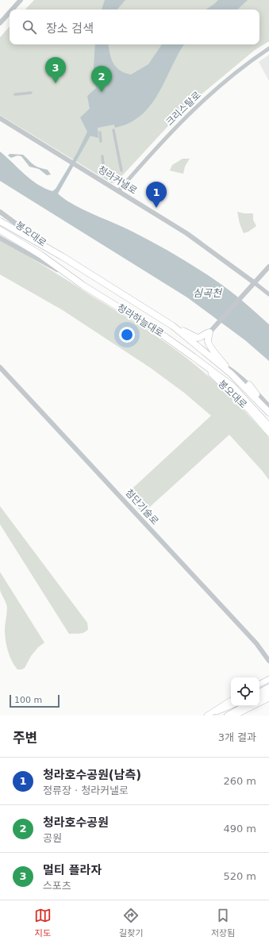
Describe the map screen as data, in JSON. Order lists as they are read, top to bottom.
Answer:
{
  "streets": {
    "highway": ["청라하늘대로"],
    "main road": ["봉오대로"],
    "street": ["크리스탈로", "청라커낼로", "첨단기술로"]
  },
  "crossings": [
    ["크리스탈로", "청라커낼로"],
    ["봉오대로", "청라하늘대로"]
  ],
  "water": ["심곡천"],
  "scale_bar": "100 m",
  "page": {
    "search": "장소 검색",
    "pins": ["3", "2", "1"],
    "scale": "100 m",
    "heading": ["주변", "3개 결과"],
    "list": [
      {
        "mark": "1",
        "name": "청라호수공원(남측)",
        "note": "정류장 · 청라커낼로",
        "value": "260 m"
      },
      {
        "mark": "2",
        "name": "청라호수공원",
        "note": "공원",
        "value": "490 m"
      },
      {
        "mark": "3",
        "name": "멀티 플라자",
        "note": "스포츠",
        "value": "520 m"
      }
    ],
    "nav": ["지도", "길찾기", "저장됨"]
  }
}
